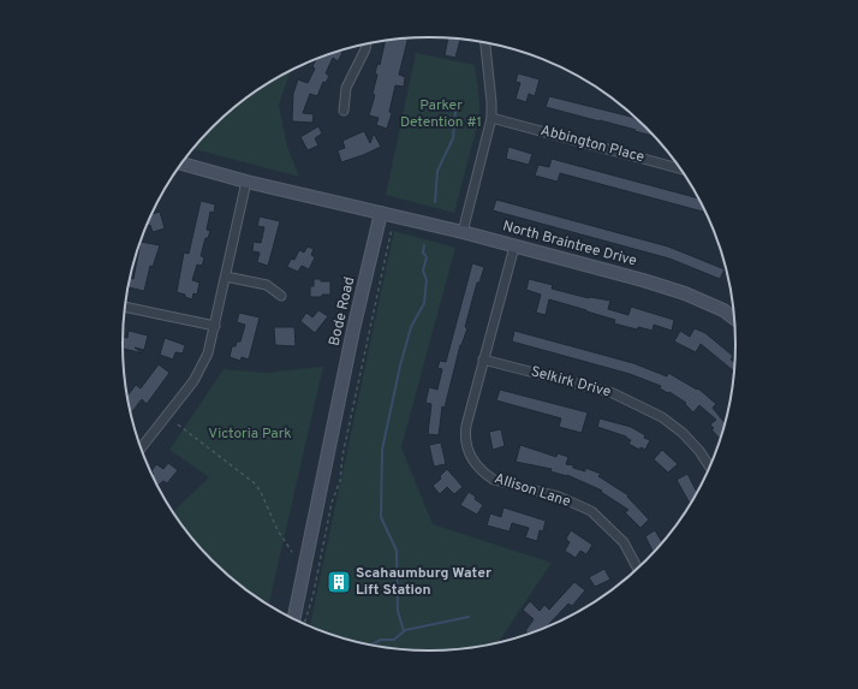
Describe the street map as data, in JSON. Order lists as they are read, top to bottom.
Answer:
{
  "streets": {
    "street": [
      "Abbington Place",
      "North Braintree Drive",
      "Bode Road",
      "Selkirk Drive",
      "Allison Lane"
    ]
  },
  "crossings": [
    ["North Braintree Drive", "Bode Road"],
    ["North Braintree Drive", "Allison Lane"],
    ["Selkirk Drive", "Allison Lane"]
  ],
  "parks": ["Parker Detention #1", "Victoria Park"],
  "places": {
    "building": ["Scahaumburg Water Lift Station"]
  }
}
